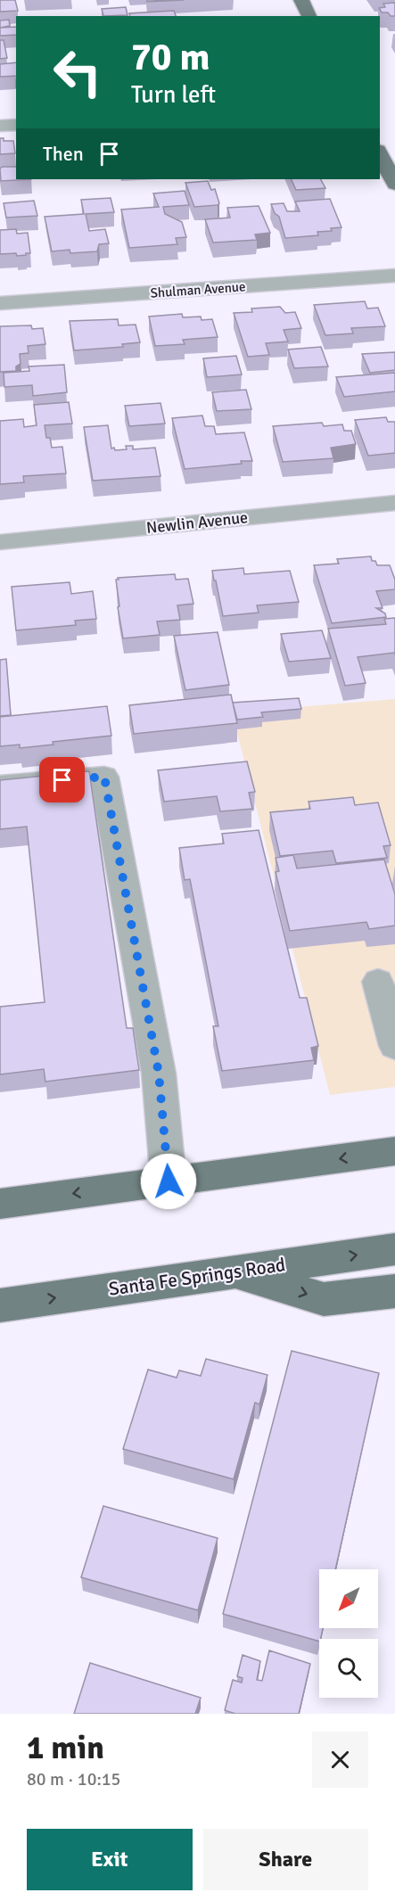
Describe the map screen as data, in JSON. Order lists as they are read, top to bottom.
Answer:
{
  "streets": {
    "main road": ["Santa Fe Springs Road"],
    "street": ["Shulman Avenue", "Newlin Avenue"]
  },
  "north": "bottom left",
  "page": {
    "turn": ["70 m", "Turn left"],
    "then": "Then",
    "heading": ["1 min", "80 m · 10:15"],
    "buttons": ["Exit", "Share"]
  }
}
